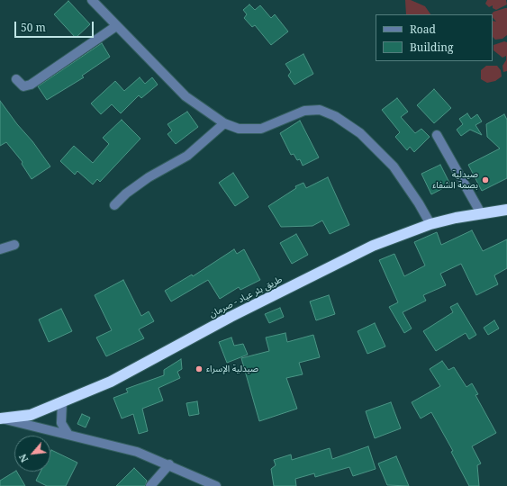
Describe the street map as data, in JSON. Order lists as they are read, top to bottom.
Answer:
{
  "streets": {
    "highway": ["طريق بئر عياد - صرمان"]
  },
  "places": ["صيدلية بصمة الشفاء", "صيدلية الإسراء"],
  "legend": ["Road", "Building"],
  "scale_bar": "50 m",
  "north": "bottom left"
}
